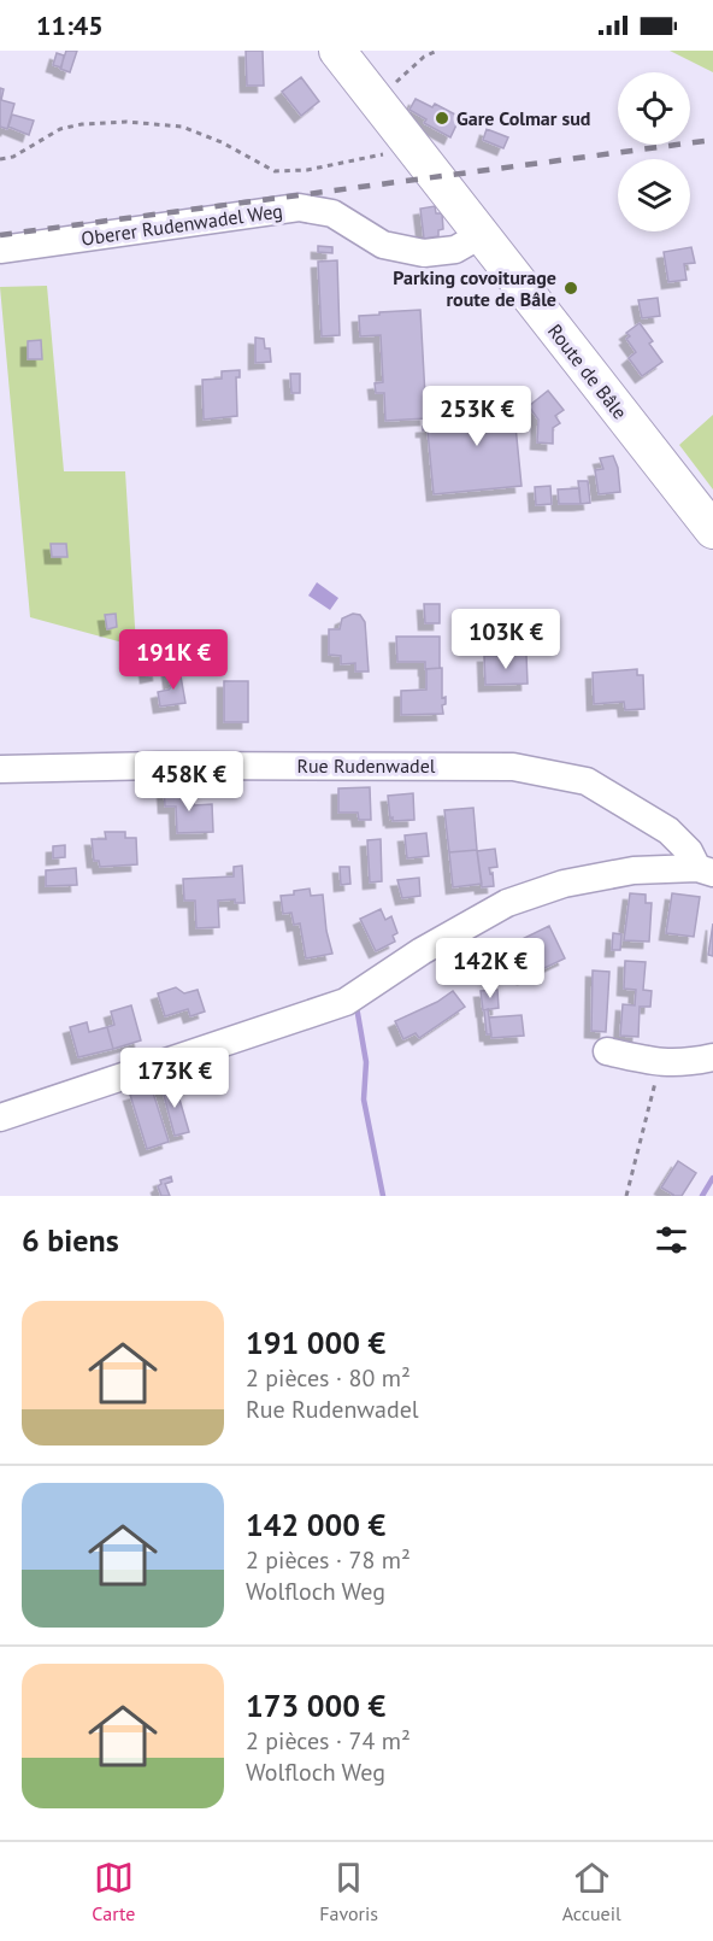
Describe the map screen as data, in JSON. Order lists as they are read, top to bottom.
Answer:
{
  "streets": {
    "main road": ["Route de Bâle"],
    "street": ["Oberer Rudenwadel Weg", "Rue Rudenwadel"]
  },
  "crossings": [
    ["Oberer Rudenwadel Weg", "Route de Bâle"]
  ],
  "places": ["Gare Colmar sud", "Parking covoiturage route de Bâle"],
  "page": {
    "status": "11:45",
    "price": [
      "253K €",
      "103K €",
      "191K €",
      "458K €",
      "142K €",
      "173K €"
    ],
    "heading": "6 biens",
    "list": [
      {
        "name": "191 000 €",
        "note": "2 pièces · 80 m² · Rue Rudenwadel"
      },
      {
        "name": "142 000 €",
        "note": "2 pièces · 78 m² · Wolfloch Weg"
      },
      {
        "name": "173 000 €",
        "note": "2 pièces · 74 m² · Wolfloch Weg"
      }
    ],
    "tabs": ["Carte", "Favoris", "Accueil"]
  }
}
